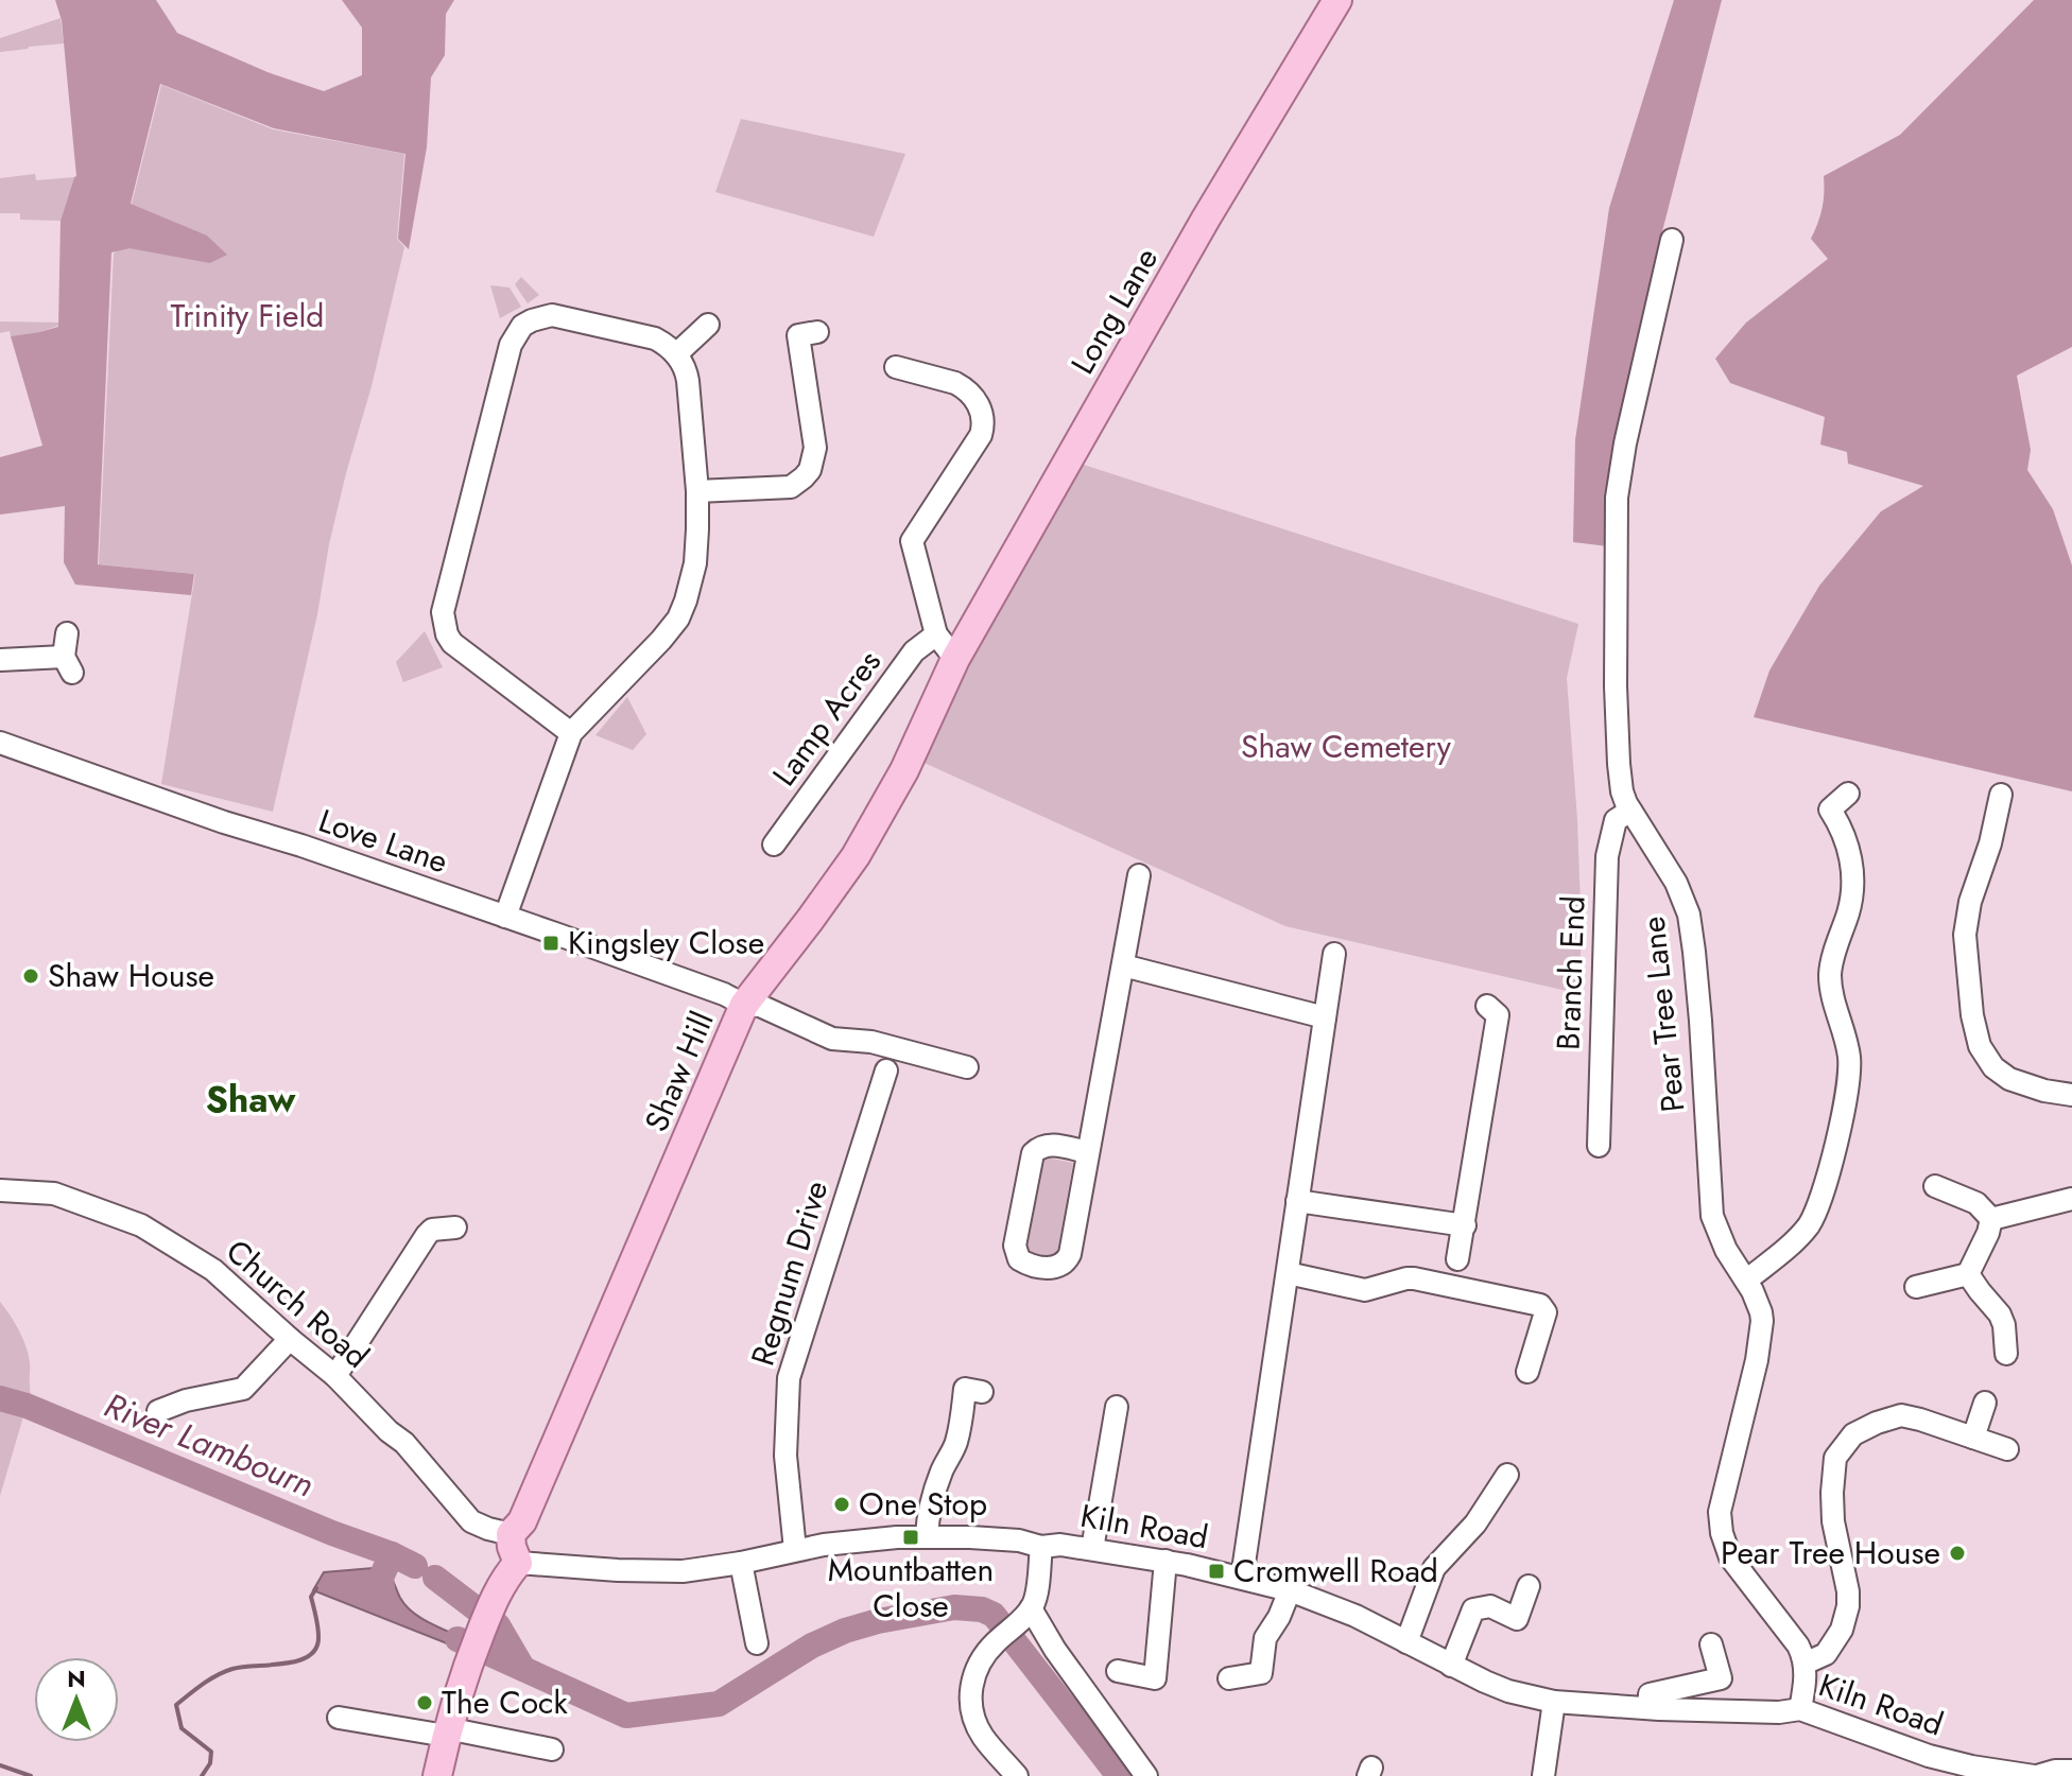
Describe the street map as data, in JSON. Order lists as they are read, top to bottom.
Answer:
{
  "streets": {
    "main road": ["Long Lane", "Shaw Hill"],
    "street": [
      "Lamp Acres",
      "Love Lane",
      "Branch End",
      "Pear Tree Lane",
      "Regnum Drive",
      "Church Road",
      "Kiln Road"
    ]
  },
  "crossings": [
    ["Long Lane", "Shaw Hill"],
    ["Love Lane", "Shaw Hill"],
    ["Branch End", "Pear Tree Lane"],
    ["Shaw Hill", "Church Road"],
    ["Regnum Drive", "Kiln Road"]
  ],
  "districts": ["Shaw"],
  "water": ["River Lambourn"],
  "parks": ["Trinity Field", "Shaw Cemetery"],
  "places": {
    "transit": ["Kingsley Close", "Mountbatten Close", "Cromwell Road"],
    "other": [
      "Shaw House",
      "One Stop",
      "Pear Tree House",
      "The Cock"
    ]
  },
  "north": "top"
}
